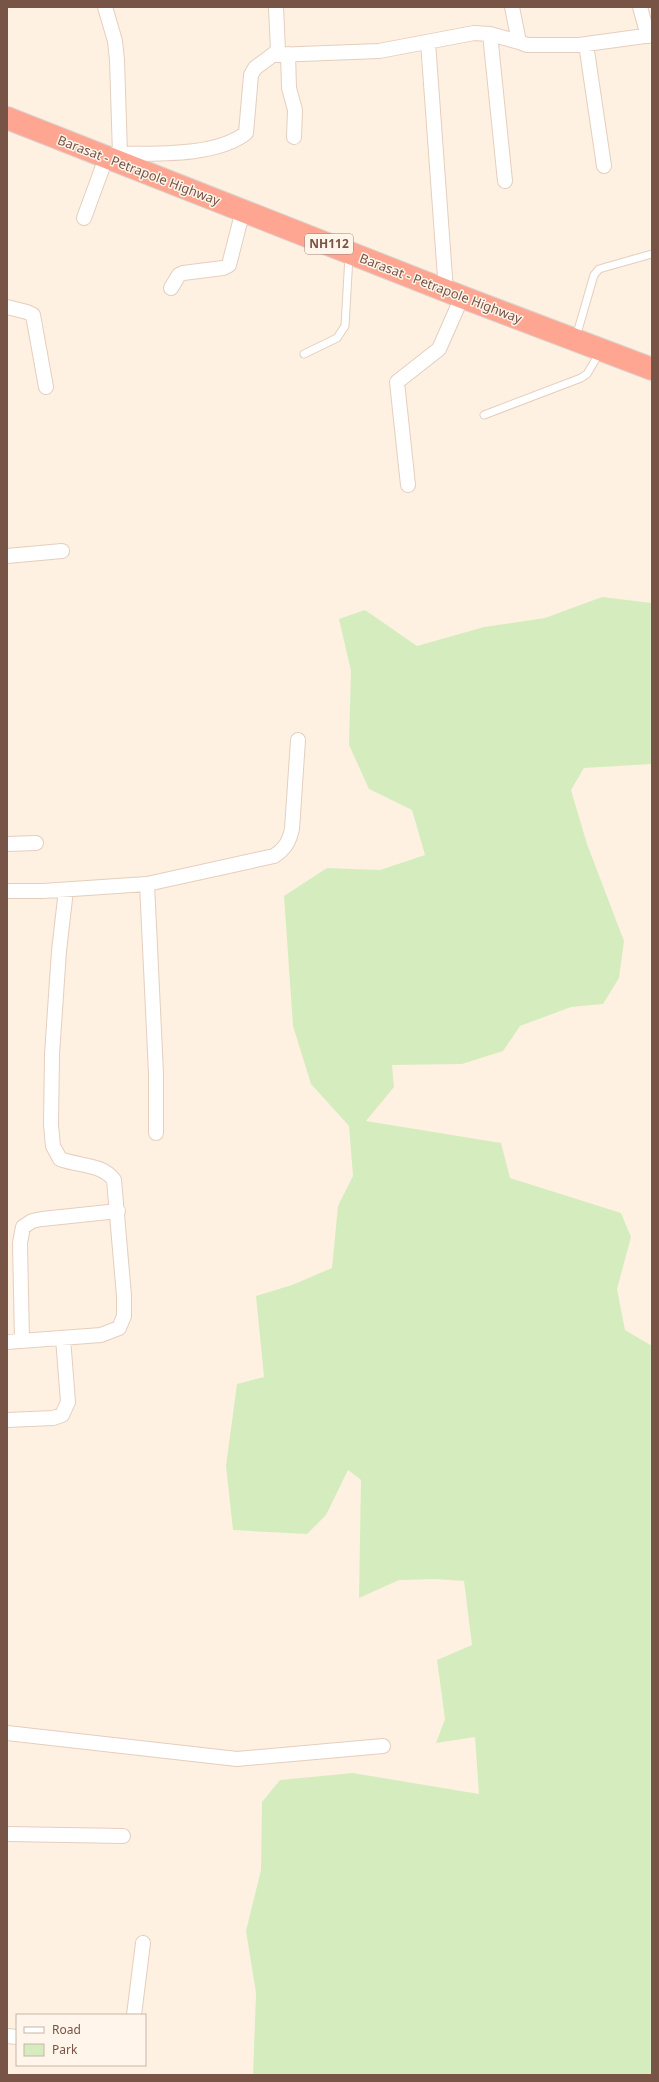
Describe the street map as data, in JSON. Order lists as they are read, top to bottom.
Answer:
{
  "streets": {
    "highway": ["Barasat - Petrapole Highway", "NH112"]
  },
  "legend": ["Road", "Park"]
}
